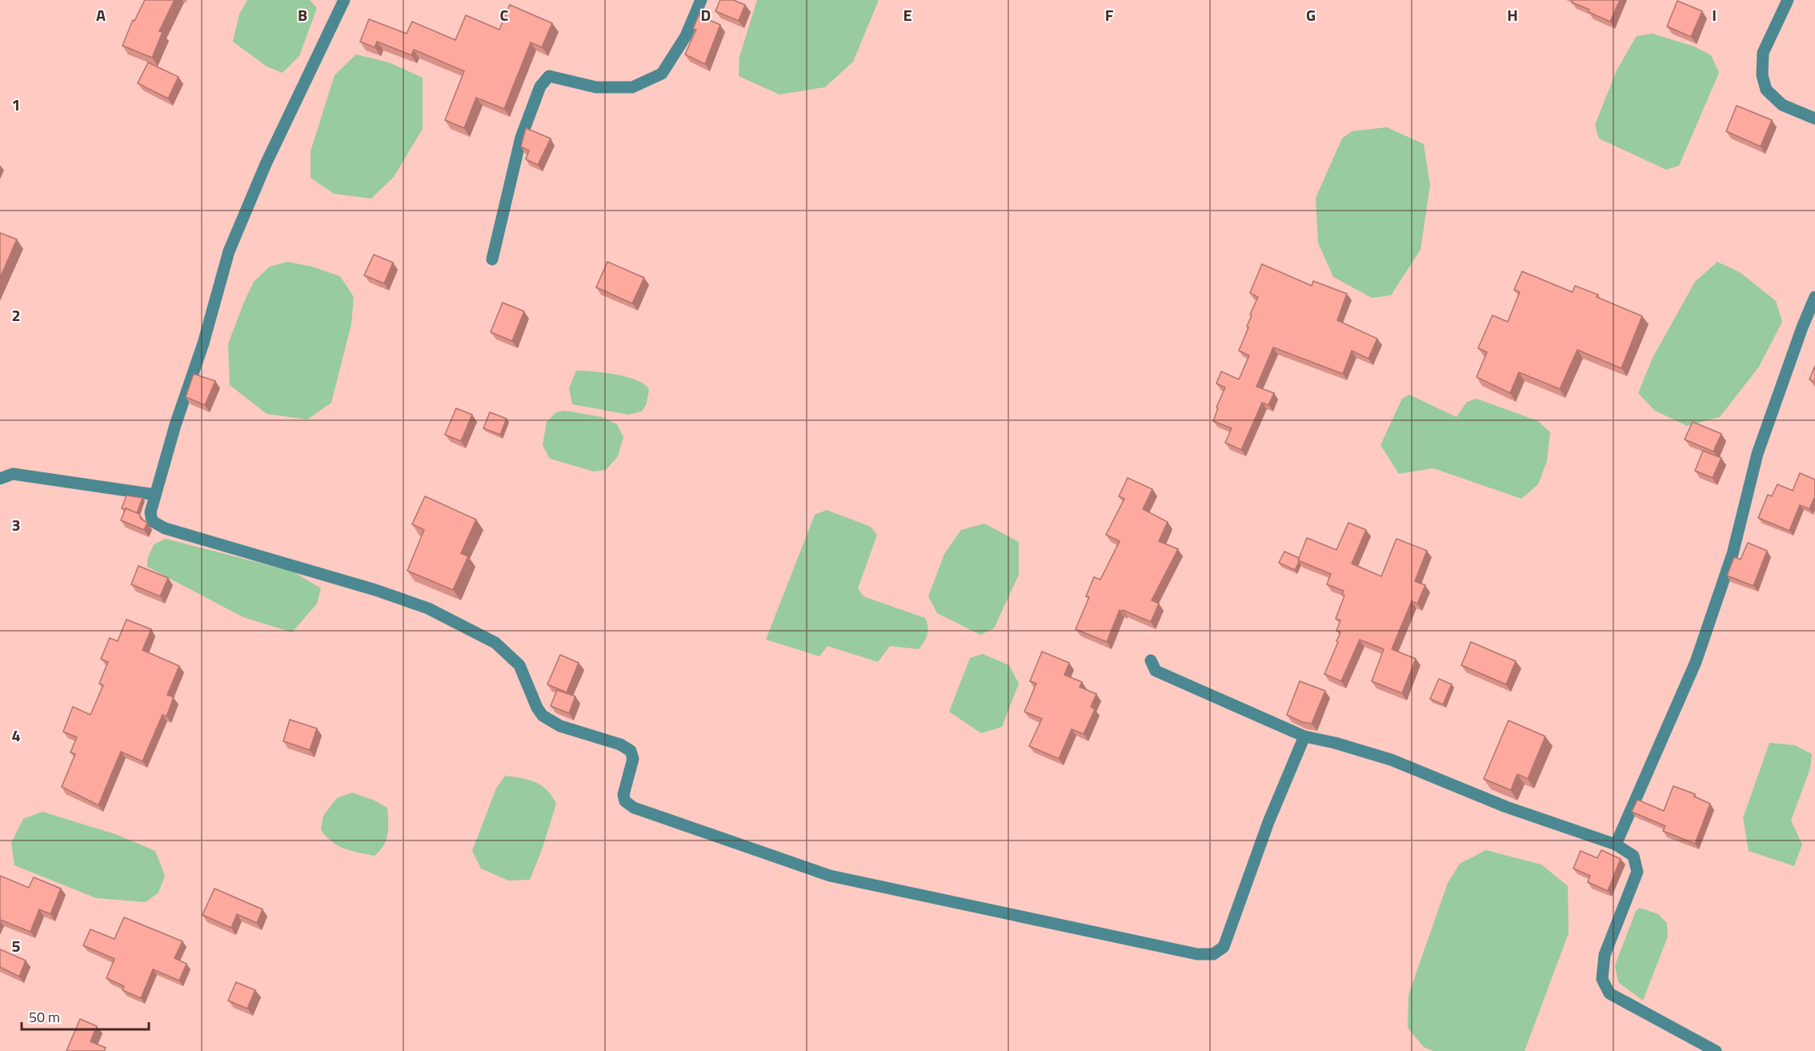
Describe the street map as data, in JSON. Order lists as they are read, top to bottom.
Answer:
{
  "scale_bar": "50 m",
  "grid": {
    "columns": [
      "A",
      "B",
      "C",
      "D",
      "E",
      "F",
      "G",
      "H",
      "I"
    ],
    "rows": [
      "1",
      "2",
      "3",
      "4",
      "5"
    ]
  }
}
